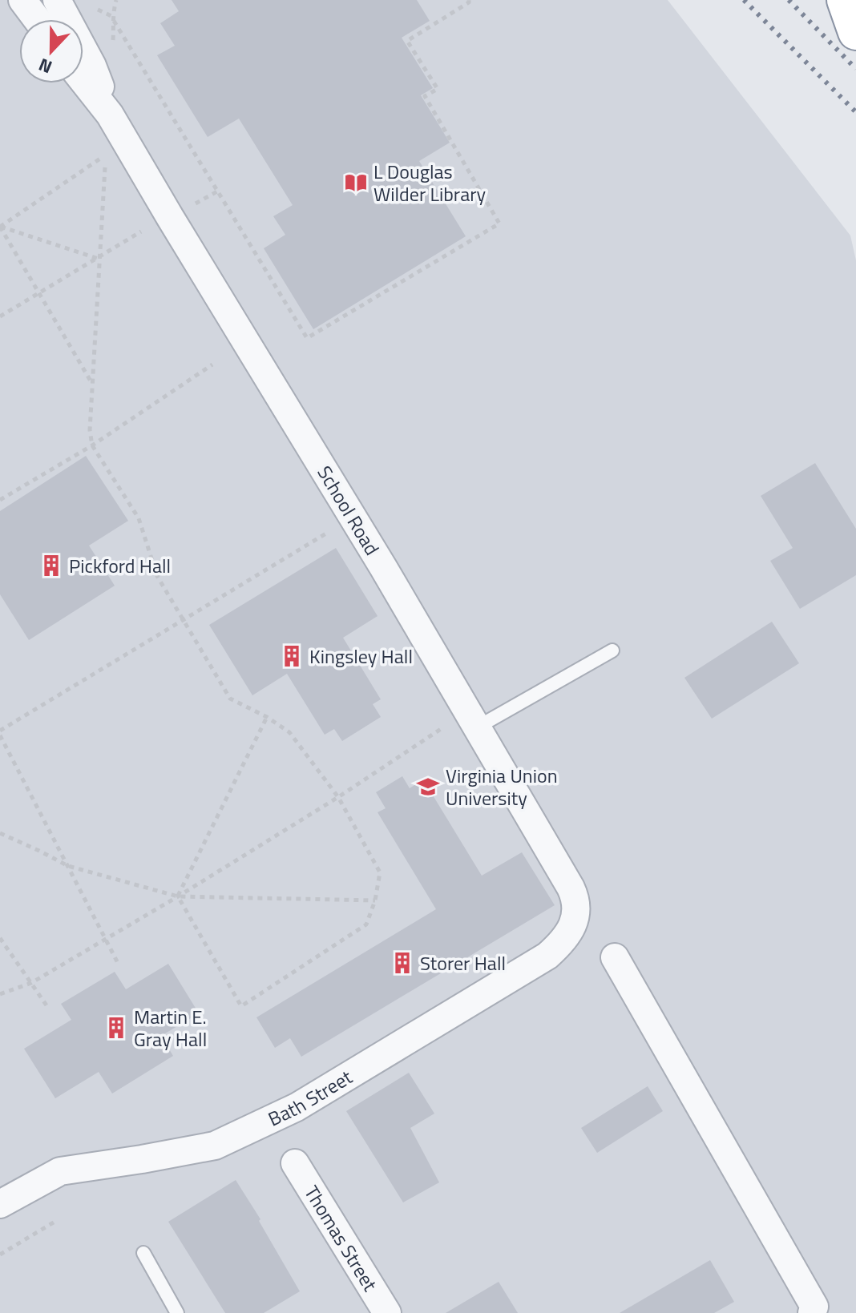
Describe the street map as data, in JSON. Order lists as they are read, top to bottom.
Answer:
{
  "streets": {
    "street": ["School Road", "Bath Street", "Thomas Street"]
  },
  "crossings": [
    ["School Road", "Bath Street"]
  ],
  "places": {
    "library": ["L Douglas Wilder Library"],
    "building": [
      "Pickford Hall",
      "Kingsley Hall",
      "Storer Hall",
      "Martin E. Gray Hall"
    ],
    "school or university": ["Virginia Union University"]
  },
  "north": "bottom"
}
